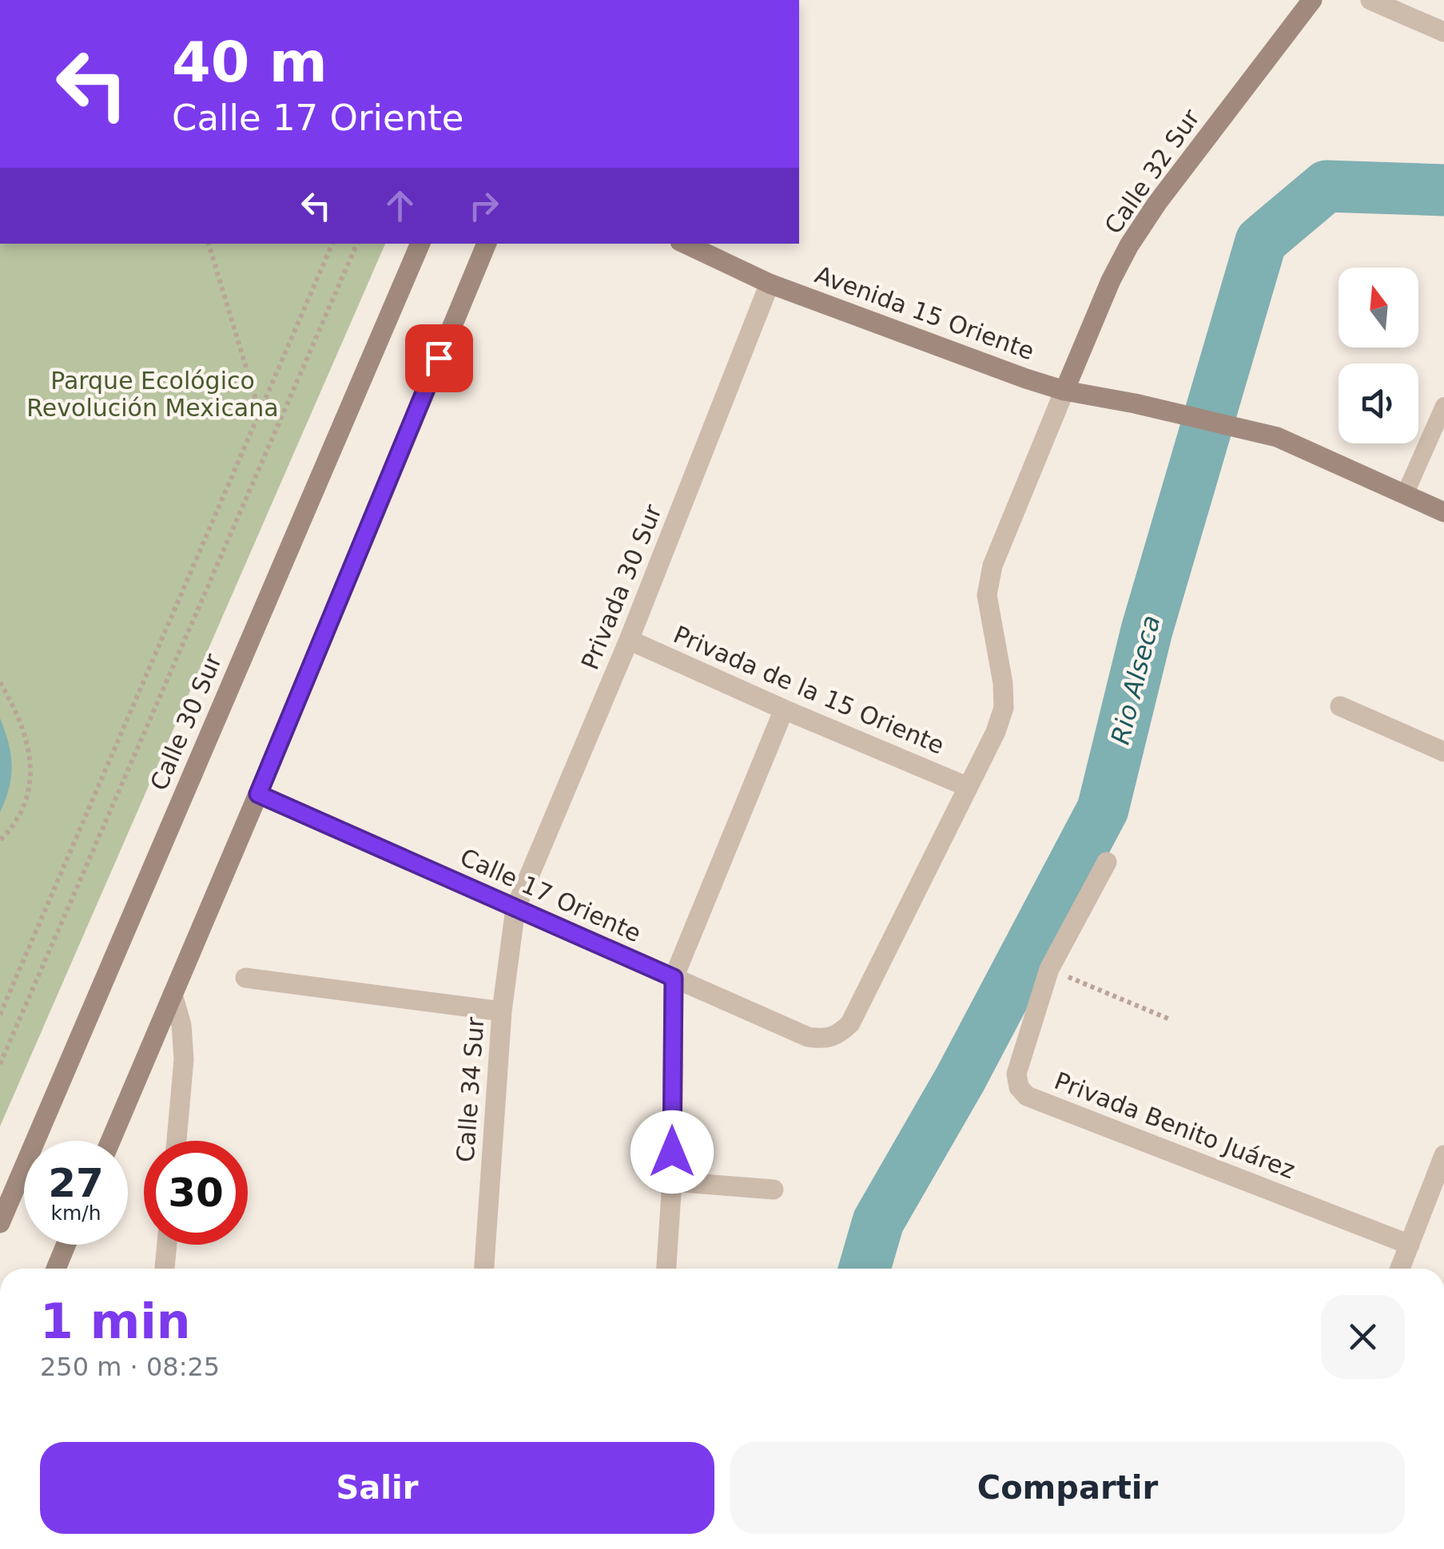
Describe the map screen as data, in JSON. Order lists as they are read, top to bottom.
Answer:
{
  "streets": {
    "main road": ["Calle 32 Sur", "Avenida 15 Oriente", "Calle 30 Sur"],
    "street": [
      "Privada 30 Sur",
      "Privada de la 15 Oriente",
      "Calle 17 Oriente",
      "Calle 34 Sur",
      "Privada Benito Juárez"
    ]
  },
  "crossings": [
    ["Calle 32 Sur", "Avenida 15 Oriente"],
    ["Avenida 15 Oriente", "Privada 30 Sur"],
    ["Privada 30 Sur", "Privada de la 15 Oriente"],
    ["Privada 30 Sur", "Calle 17 Oriente"],
    ["Privada 30 Sur", "Calle 34 Sur"],
    ["Privada de la 15 Oriente", "Calle 17 Oriente"],
    ["Calle 17 Oriente", "Calle 34 Sur"]
  ],
  "water": ["Rio Alseca"],
  "parks": ["Parque Ecológico Revolución Mexicana"],
  "north": "top",
  "page": {
    "turn": ["40 m", "Calle 17 Oriente"],
    "speed": "27 km/h",
    "limit": "30",
    "heading": ["1 min", "250 m · 08:25"],
    "buttons": ["Salir", "Compartir"]
  }
}
